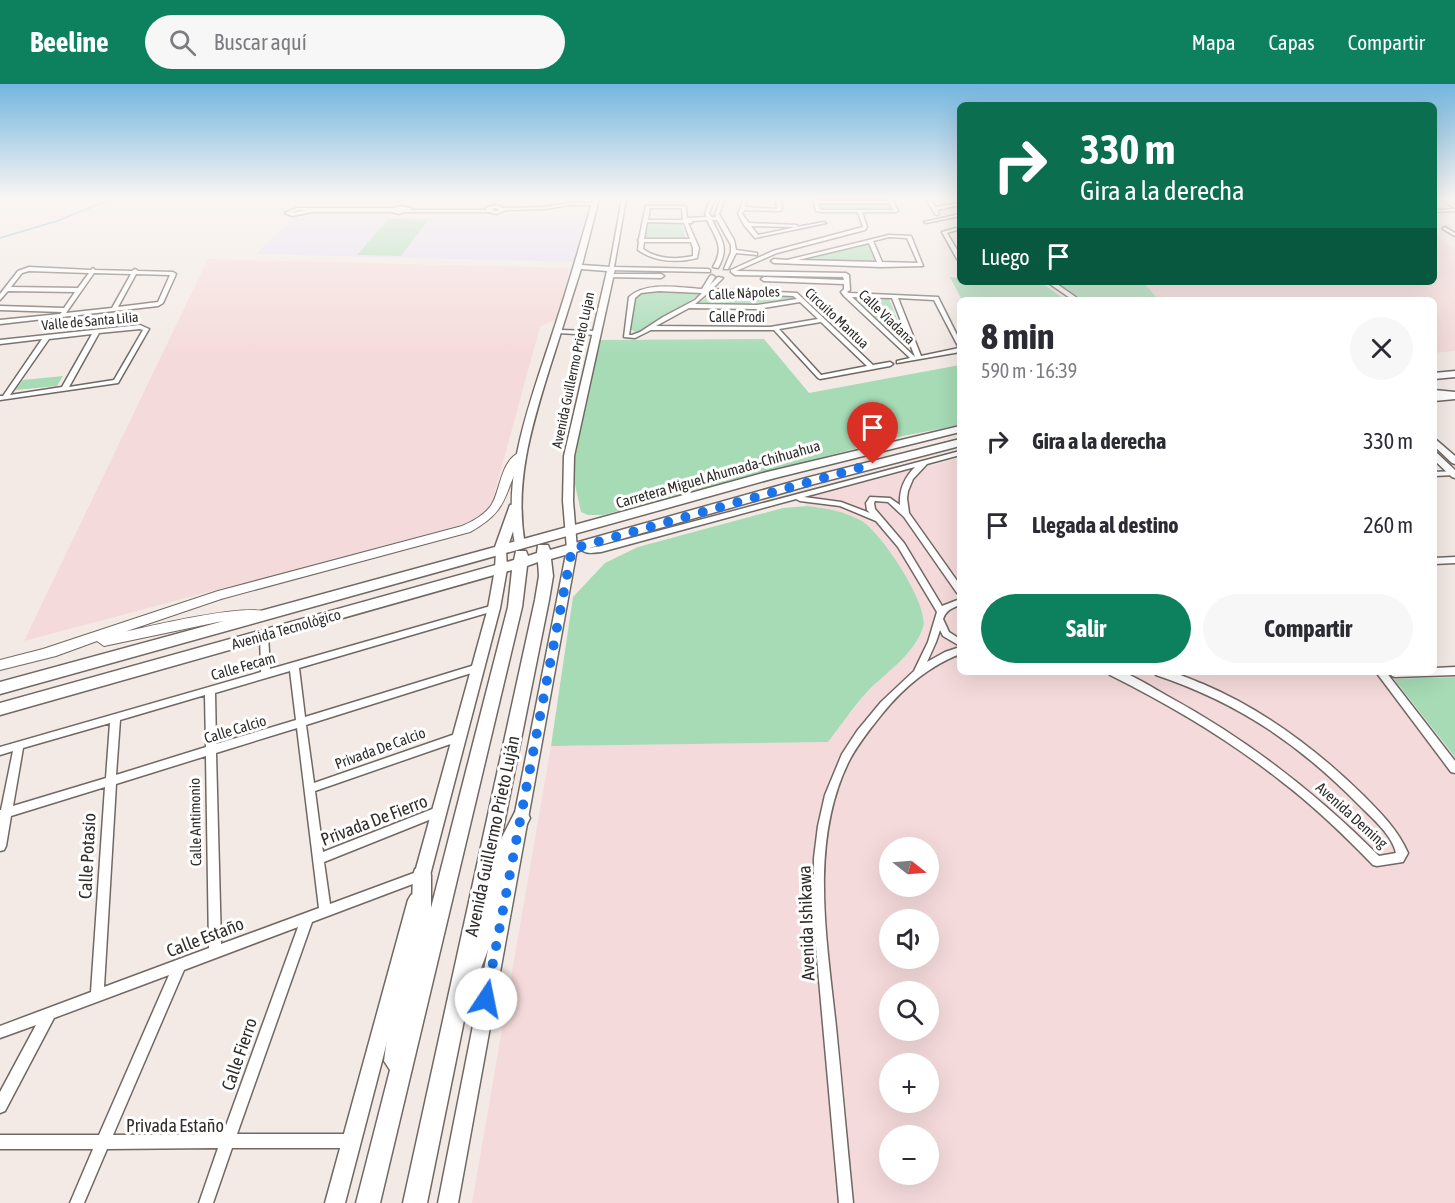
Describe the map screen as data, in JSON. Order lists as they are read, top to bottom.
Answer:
{
  "streets": {
    "main road": ["Carretera Miguel Ahumada-Chihuahua", "Avenida Tecnológico", "Avenida Guillermo Prieto Luján"],
    "street": [
      "Calle Nápoles",
      "Calle Prodi",
      "Calle Viadana",
      "Circuito Mantua",
      "Valle de Santa Lilia",
      "Avenida Guillermo Prieto Lujan",
      "Calle Fecam",
      "Calle Calcio",
      "Privada De Calcio",
      "Avenida Deming",
      "Privada De Fierro",
      "Calle Antimonio",
      "Calle Potasio",
      "Avenida Ishikawa",
      "Calle Estaño",
      "Calle Fierro",
      "Privada Estaño"
    ]
  },
  "crossings": [
    ["Calle Nápoles", "Circuito Mantua"],
    ["Calle Prodi", "Circuito Mantua"],
    ["Avenida Guillermo Prieto Lujan", "Carretera Miguel Ahumada-Chihuahua"],
    ["Avenida Guillermo Prieto Lujan", "Avenida Tecnológico"],
    ["Avenida Guillermo Prieto Lujan", "Avenida Guillermo Prieto Luján"],
    ["Carretera Miguel Ahumada-Chihuahua", "Avenida Tecnológico"],
    ["Carretera Miguel Ahumada-Chihuahua", "Avenida Guillermo Prieto Luján"],
    ["Avenida Tecnológico", "Avenida Guillermo Prieto Luján"],
    ["Calle Fecam", "Calle Antimonio"],
    ["Calle Fecam", "Calle Potasio"],
    ["Calle Calcio", "Calle Antimonio"],
    ["Calle Calcio", "Calle Potasio"],
    ["Calle Antimonio", "Calle Estaño"],
    ["Calle Potasio", "Calle Estaño"],
    ["Calle Estaño", "Calle Fierro"],
    ["Calle Fierro", "Privada Estaño"]
  ],
  "north": "right",
  "page": {
    "header": "Beeline",
    "search": "Buscar aquí",
    "nav": ["Mapa", "Capas", "Compartir"],
    "turn": ["330 m", "Gira a la derecha"],
    "then": "Luego",
    "heading": ["8 min", "590 m · 16:39"],
    "list": [
      {
        "name": "Gira a la derecha",
        "value": "330 m"
      },
      {
        "name": "Llegada al destino",
        "value": "260 m"
      }
    ],
    "buttons": ["Salir", "Compartir"],
    "map_buttons": ["+", "−"]
  }
}
